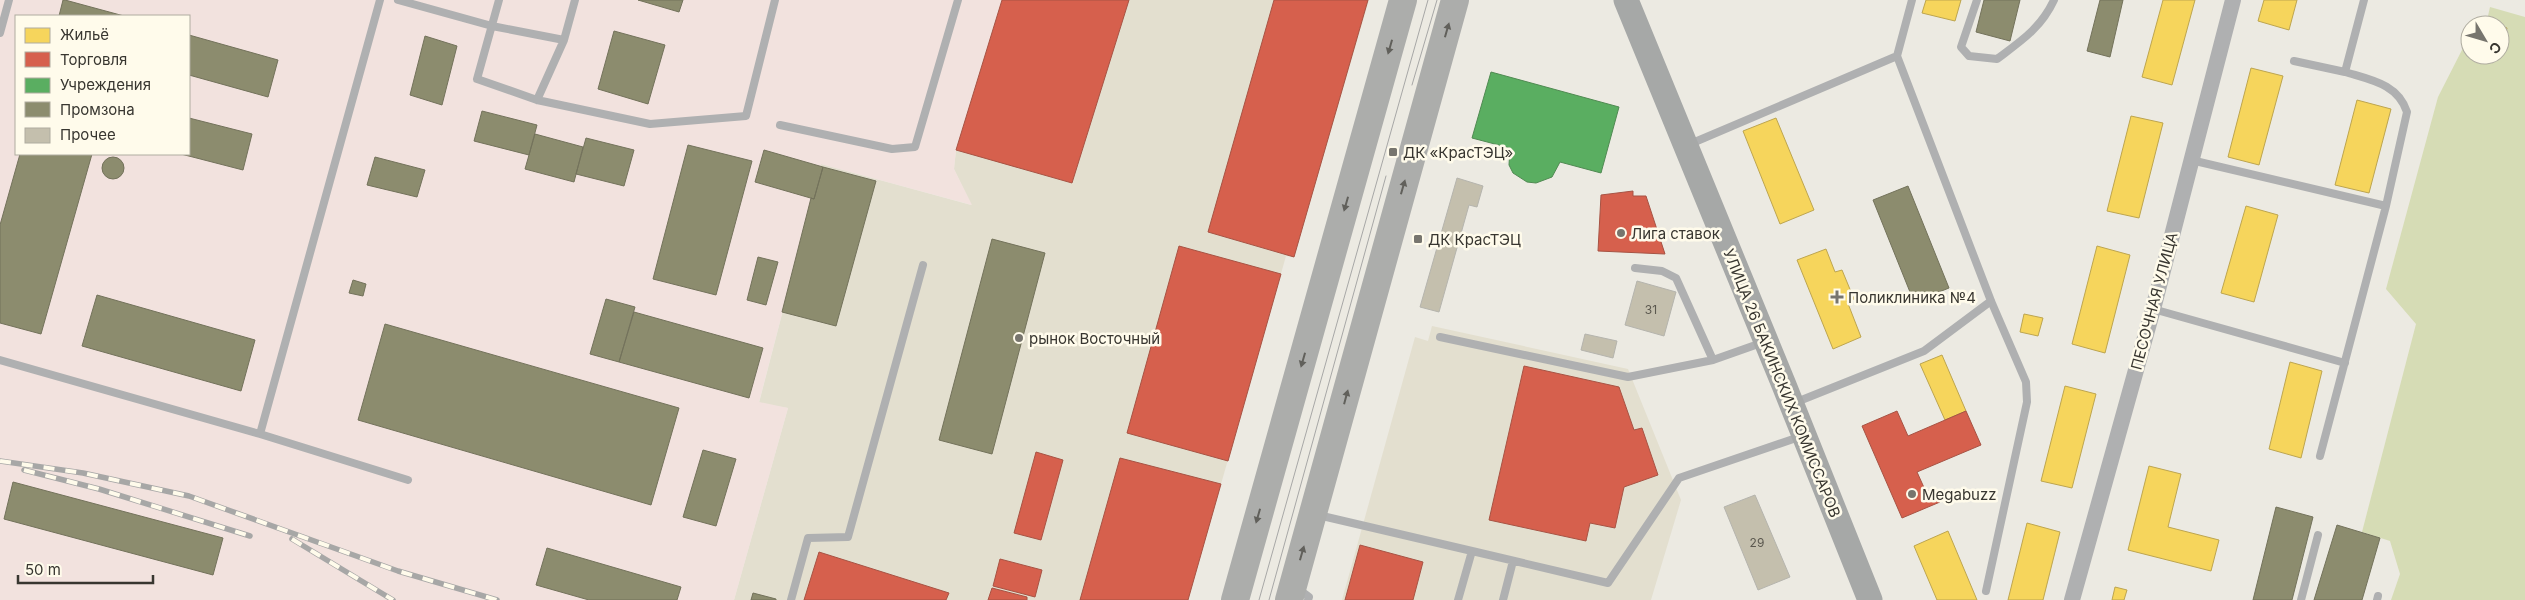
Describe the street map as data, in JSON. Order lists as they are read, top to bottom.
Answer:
{
  "streets": {
    "main road": ["УЛИЦА 26 БАКИНСКИХ КОМИССАРОВ"],
    "street": ["ПЕСОЧНАЯ УЛИЦА"]
  },
  "places": {
    "transit": ["ДК «КрасТЭЦ»", "ДК КрасТЭЦ"],
    "other": ["Лига ставок", "рынок Восточный", "Megabuzz"],
    "health": ["Поликлиника №4"]
  },
  "house_numbers": ["31", "29"],
  "legend": [
    "Жильё",
    "Торговля",
    "Учреждения",
    "Промзона",
    "Прочее"
  ],
  "scale_bar": "50 m",
  "north": "bottom right"
}
